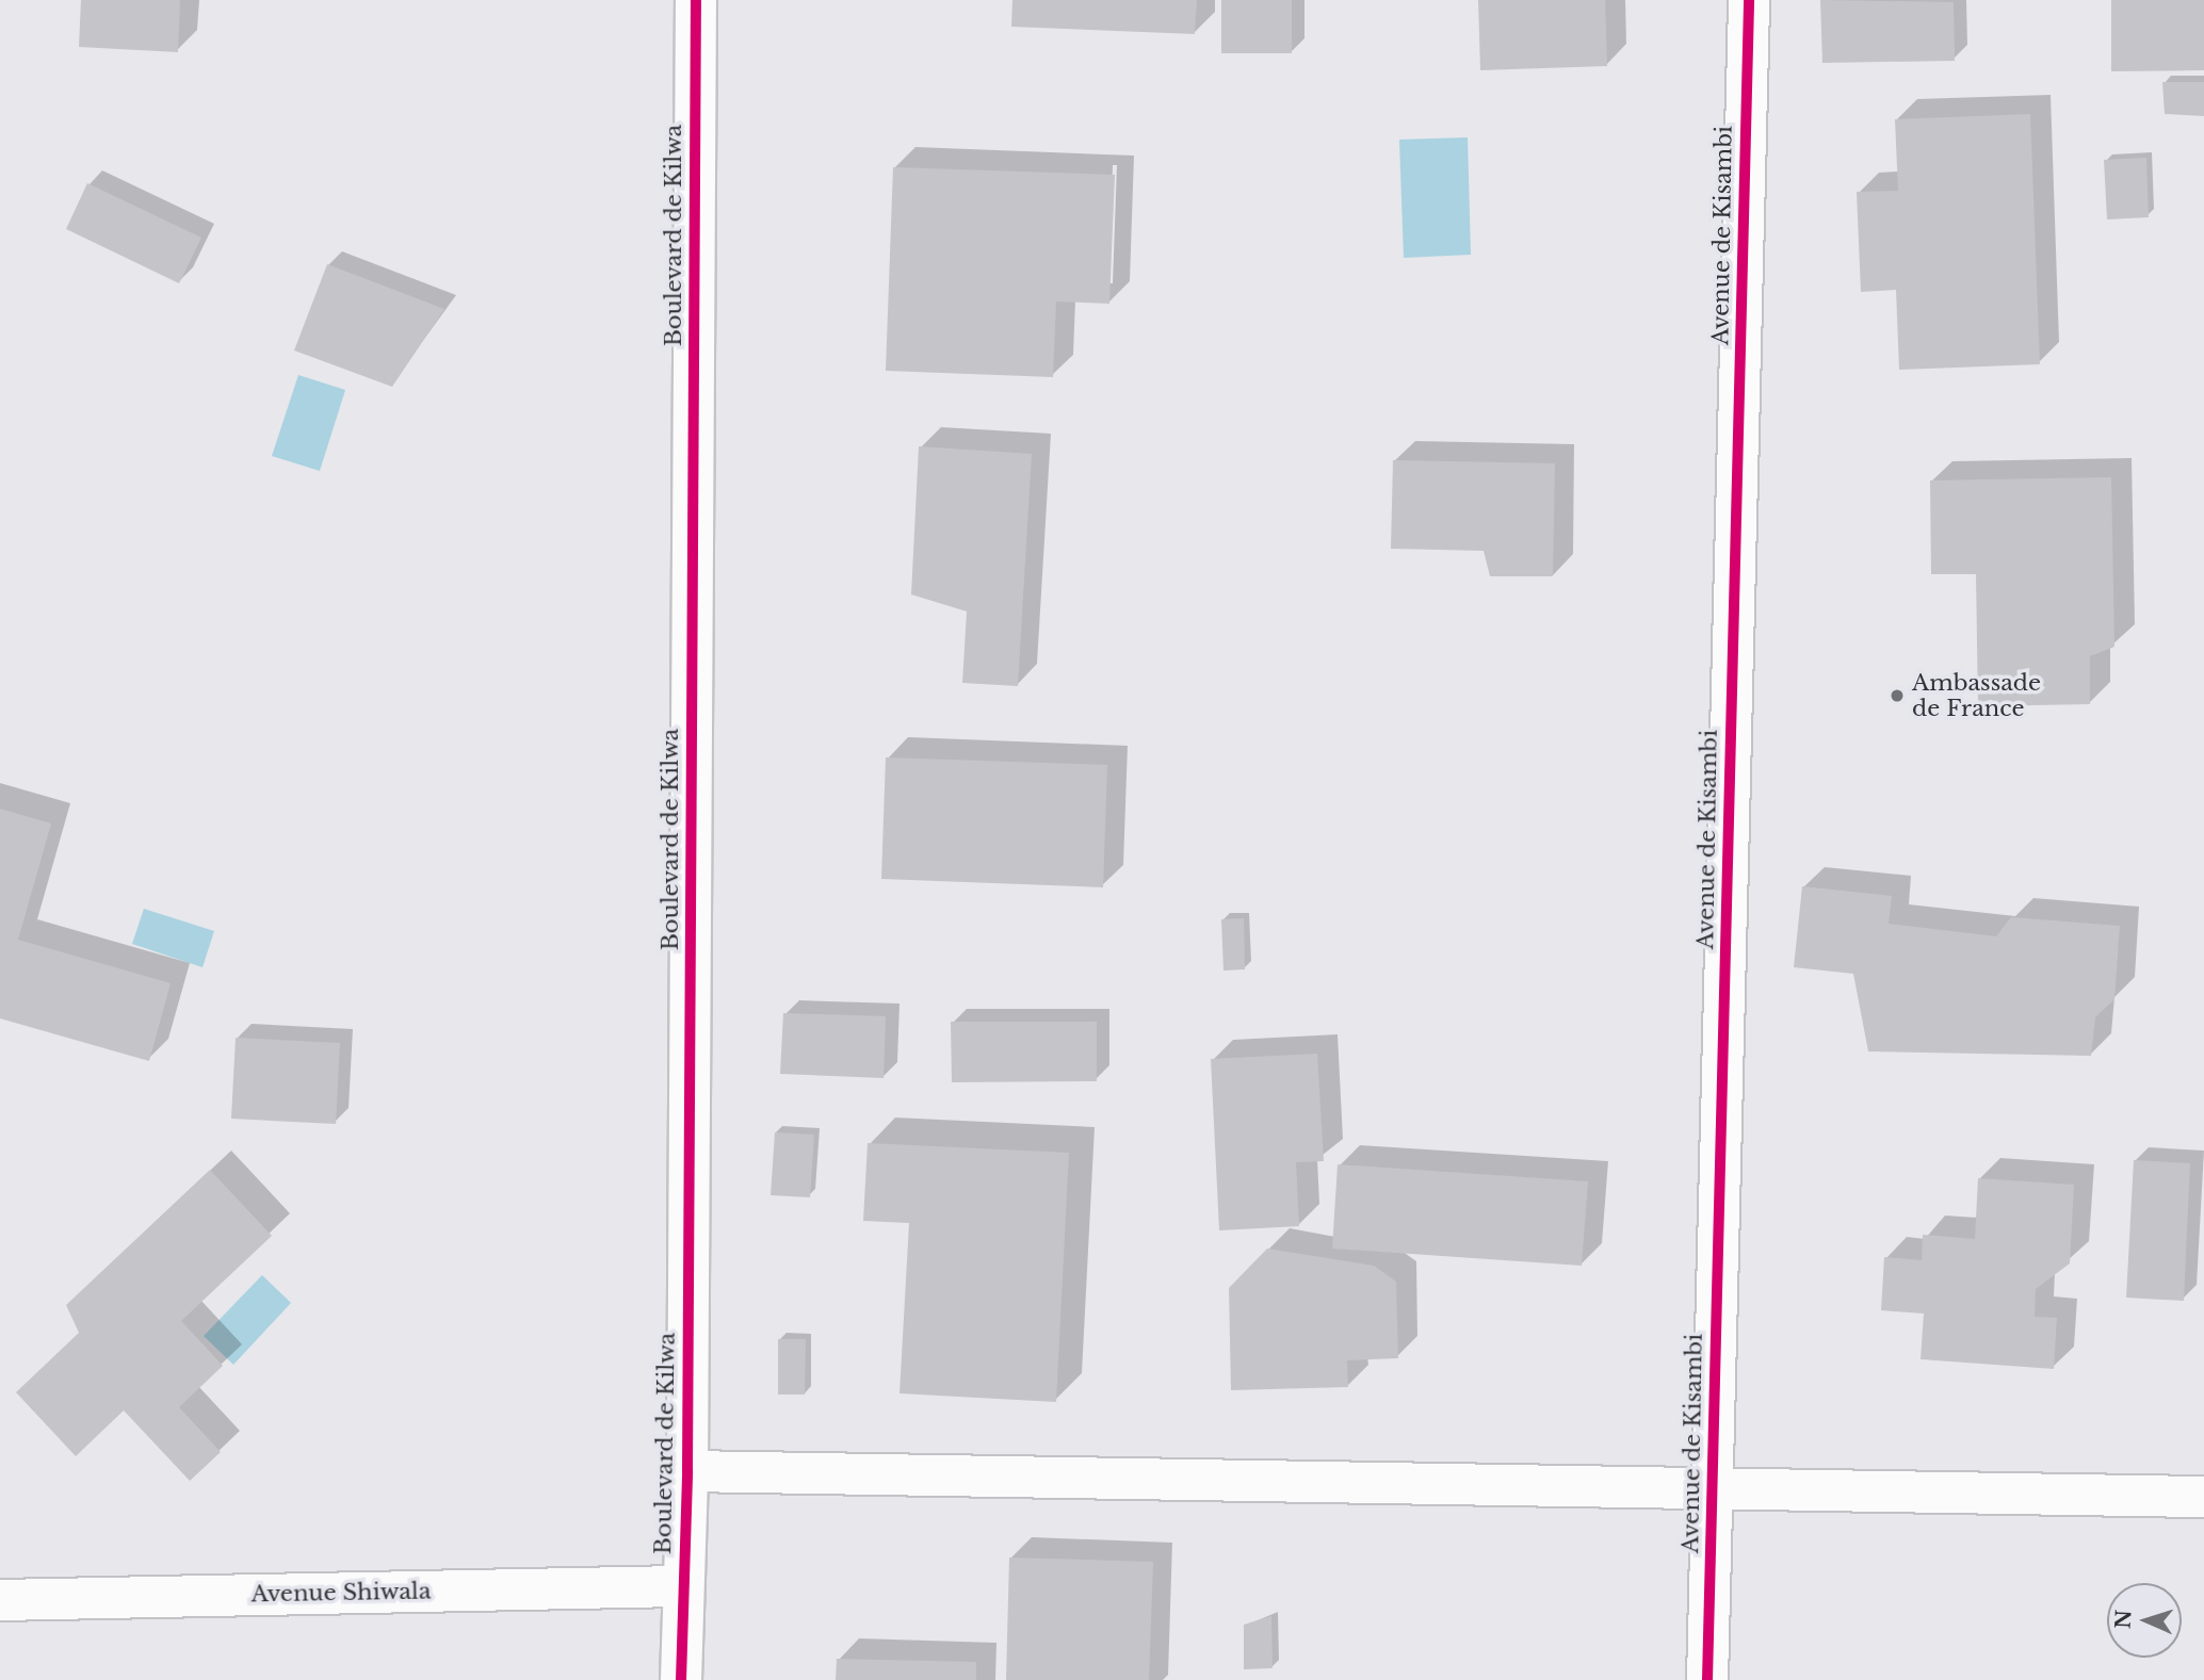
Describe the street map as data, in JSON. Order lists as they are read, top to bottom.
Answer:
{
  "streets": {
    "street": ["Boulevard de Kilwa", "Avenue de Kisambi", "Avenue Shiwala"]
  },
  "crossings": [
    ["Boulevard de Kilwa", "Avenue Shiwala"]
  ],
  "places": ["Ambassade de France"],
  "north": "left"
}
